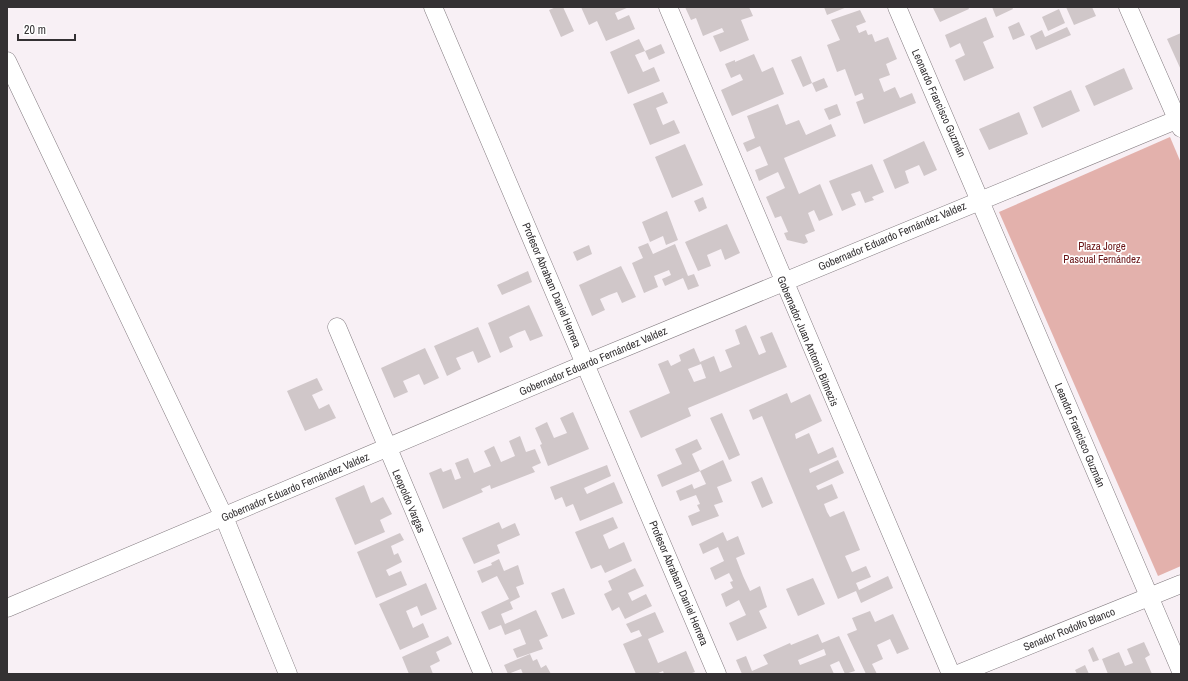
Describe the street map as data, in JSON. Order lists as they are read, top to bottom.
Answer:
{
  "streets": {
    "street": [
      "Leonardo Francisco Guzmán",
      "Gobernador Eduardo Fernández Valdez",
      "Profesor Abraham Daniel Herrera",
      "Gobernador Juan Antonio Bilmezis",
      "Leandro Francisco Guzmán",
      "Leopoldo Vargas",
      "Senador Rodolfo Blanco"
    ]
  },
  "crossings": [
    ["Leonardo Francisco Guzmán", "Gobernador Eduardo Fernández Valdez"],
    ["Leonardo Francisco Guzmán", "Leandro Francisco Guzmán"],
    ["Gobernador Eduardo Fernández Valdez", "Profesor Abraham Daniel Herrera"],
    ["Gobernador Eduardo Fernández Valdez", "Gobernador Juan Antonio Bilmezis"],
    ["Gobernador Eduardo Fernández Valdez", "Leandro Francisco Guzmán"],
    ["Gobernador Eduardo Fernández Valdez", "Leopoldo Vargas"],
    ["Leandro Francisco Guzmán", "Senador Rodolfo Blanco"]
  ],
  "parks": ["Plaza Jorge Pascual Fernández"],
  "scale_bar": "20 m"
}
